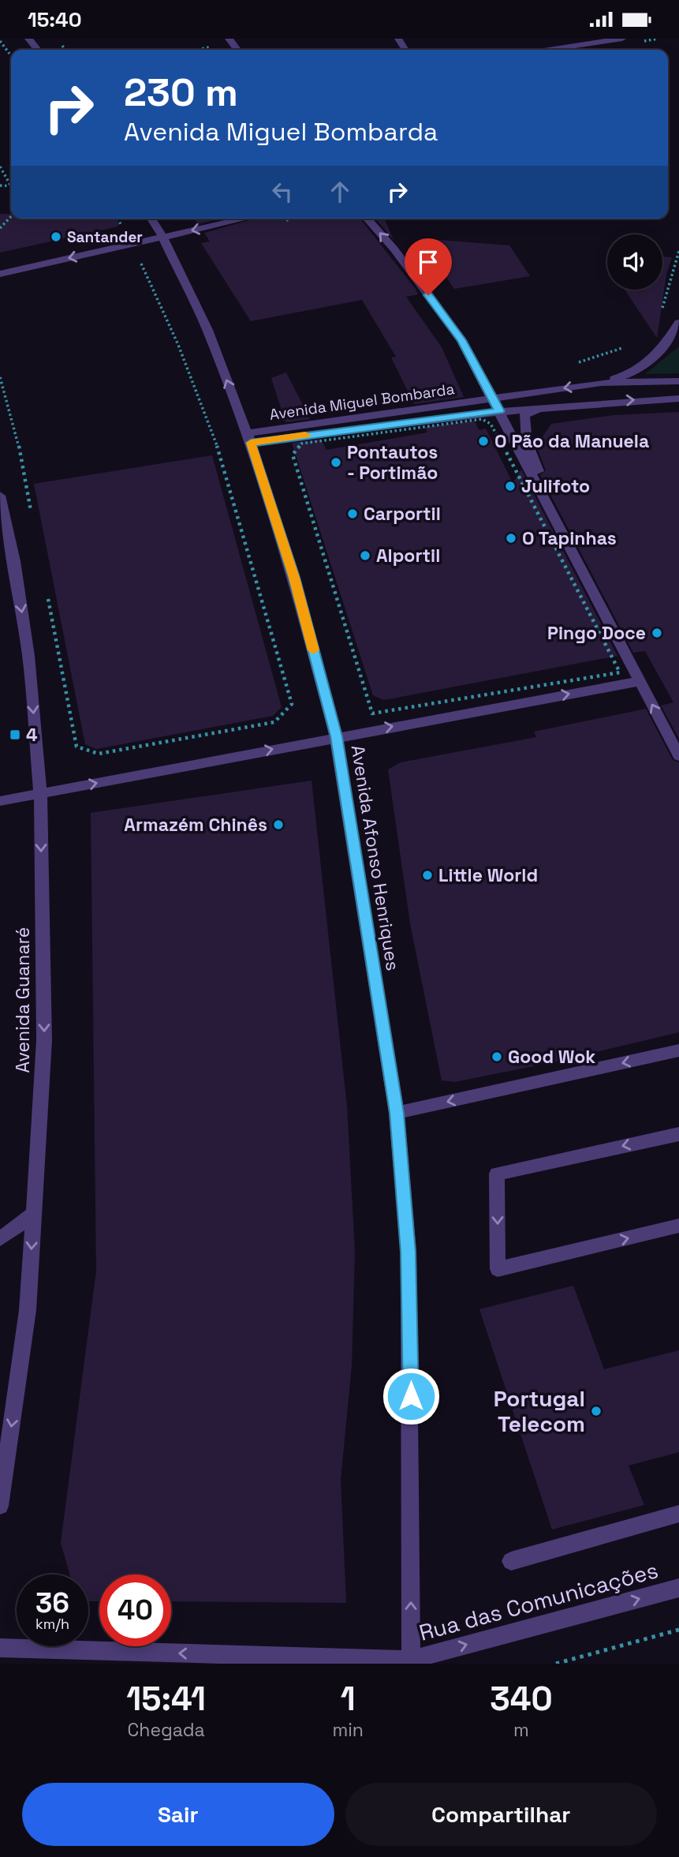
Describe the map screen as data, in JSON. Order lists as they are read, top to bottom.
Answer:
{
  "streets": {
    "street": [
      "Avenida Miguel Bombarda",
      "Avenida Afonso Henriques",
      "Avenida Guanaré",
      "Rua das Comunicações"
    ]
  },
  "crossings": [
    ["Avenida Miguel Bombarda", "Avenida Afonso Henriques"],
    ["Avenida Afonso Henriques", "Rua das Comunicações"]
  ],
  "one_way": ["Avenida Afonso Henriques", "Avenida Guanaré"],
  "places": {
    "other": [
      "Santander",
      "O Pão da Manuela",
      "Pontautos - Portimão",
      "Julifoto",
      "Carportil",
      "O Tapinhas",
      "Alportil",
      "Pingo Doce",
      "Armazém Chinês",
      "Little World",
      "Good Wok",
      "Portugal Telecom"
    ],
    "transit": ["4"]
  },
  "page": {
    "status": "15:40",
    "turn": ["230 m", "Avenida Miguel Bombarda"],
    "speed": "36 km/h",
    "limit": "40",
    "eta": [
      "15:41",
      "Chegada",
      "1",
      "min",
      "340",
      "m"
    ],
    "buttons": ["Sair", "Compartilhar"]
  }
}
